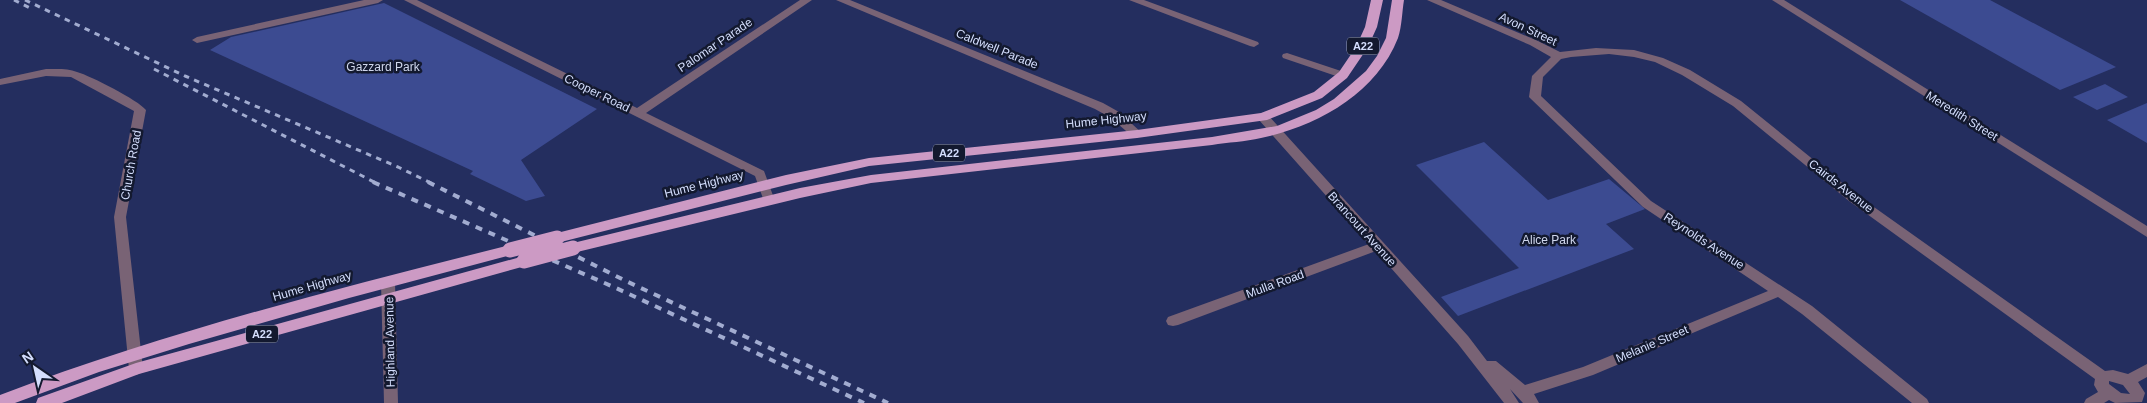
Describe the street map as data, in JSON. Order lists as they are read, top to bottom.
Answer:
{
  "streets": {
    "highway": ["A22", "Hume Highway"],
    "street": [
      "Avon Street",
      "Palomar Parade",
      "Caldwell Parade",
      "Cooper Road",
      "Meredith Street",
      "Church Road",
      "Cairds Avenue",
      "Brancourt Avenue",
      "Reynolds Avenue",
      "Mulla Road",
      "Highland Avenue",
      "Melanie Street"
    ]
  },
  "crossings": [
    ["Avon Street", "Cairds Avenue"],
    ["Avon Street", "Reynolds Avenue"],
    ["Palomar Parade", "Cooper Road"],
    ["Caldwell Parade", "Hume Highway"],
    ["Cooper Road", "Hume Highway"],
    ["Hume Highway", "Church Road"],
    ["Hume Highway", "Brancourt Avenue"],
    ["Hume Highway", "Highland Avenue"],
    ["Cairds Avenue", "Reynolds Avenue"],
    ["Brancourt Avenue", "Mulla Road"],
    ["Brancourt Avenue", "Melanie Street"],
    ["Reynolds Avenue", "Melanie Street"]
  ],
  "parks": ["Gazzard Park", "Alice Park"],
  "north": "top left"
}
